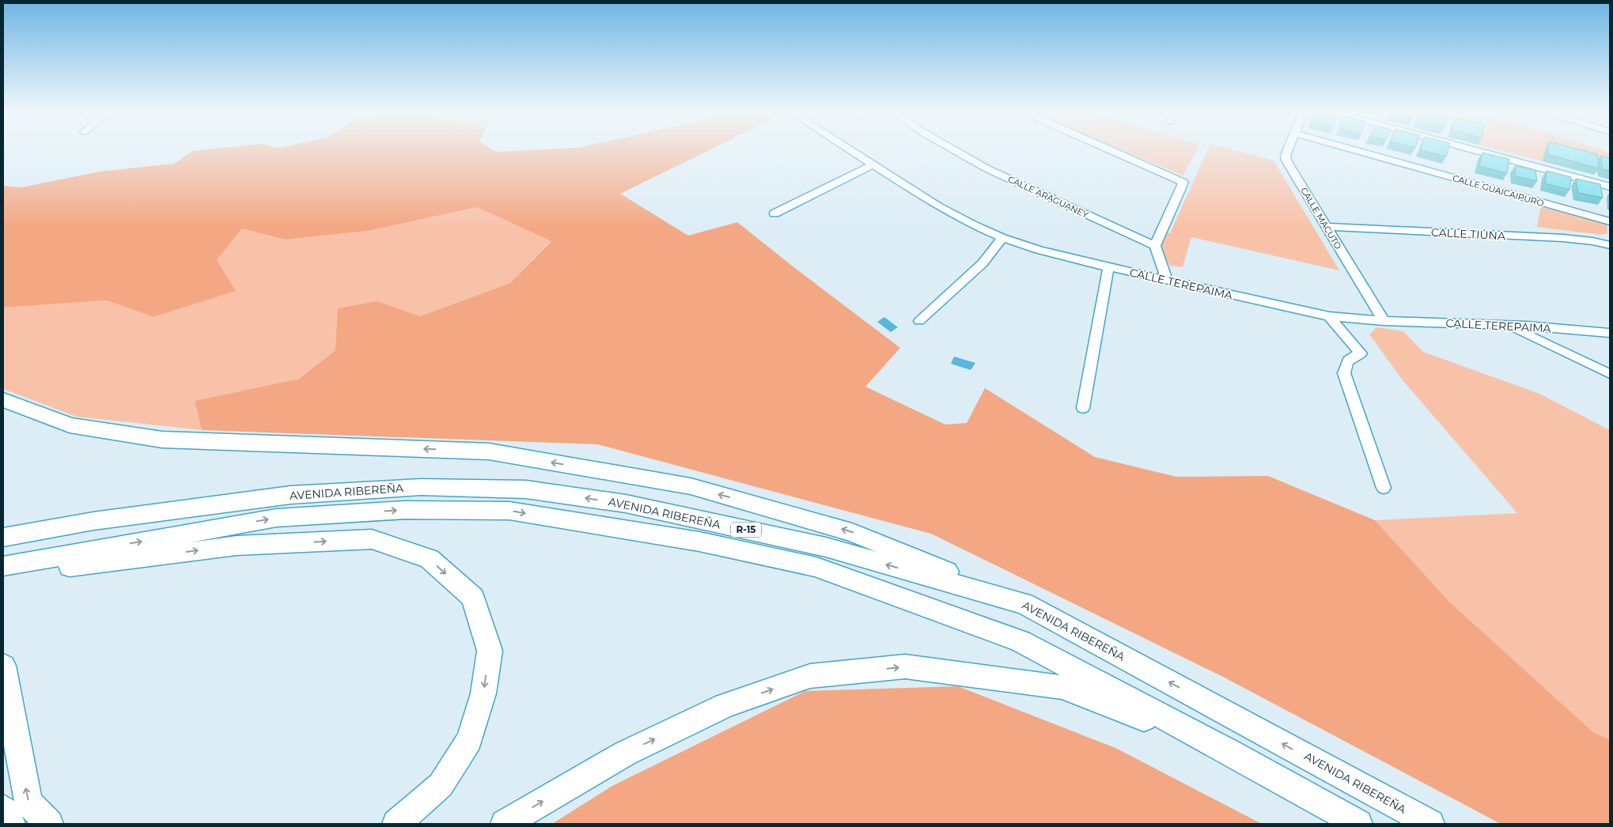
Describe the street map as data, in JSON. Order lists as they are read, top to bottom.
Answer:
{
  "streets": {
    "main road": ["AVENIDA RIBEREÑA", "R-15"],
    "street": [
      "CALLE GUAICAIPURO",
      "CALLE ARAGUANEY",
      "CALLE MACUTO",
      "CALLE TIUNA",
      "CALLE TEREPAIMA"
    ]
  },
  "crossings": [
    ["CALLE MACUTO", "CALLE TIUNA"],
    ["CALLE MACUTO", "CALLE TEREPAIMA"]
  ]
}
